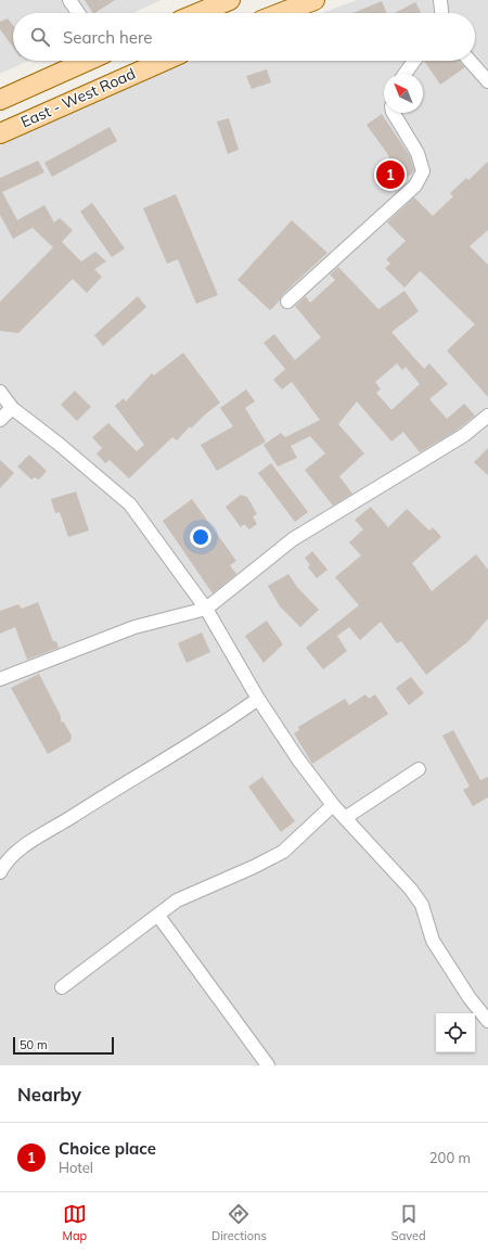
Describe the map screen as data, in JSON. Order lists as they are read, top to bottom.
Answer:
{
  "streets": {
    "main road": ["East - West Road"]
  },
  "scale_bar": "50 m",
  "north": "top left",
  "page": {
    "search": "Search here",
    "pins": "1",
    "scale": "50 m",
    "heading": "Nearby",
    "list": [
      {
        "mark": "1",
        "name": "Choice place",
        "note": "Hotel",
        "value": "200 m"
      }
    ],
    "nav": ["Map", "Directions", "Saved"]
  }
}
